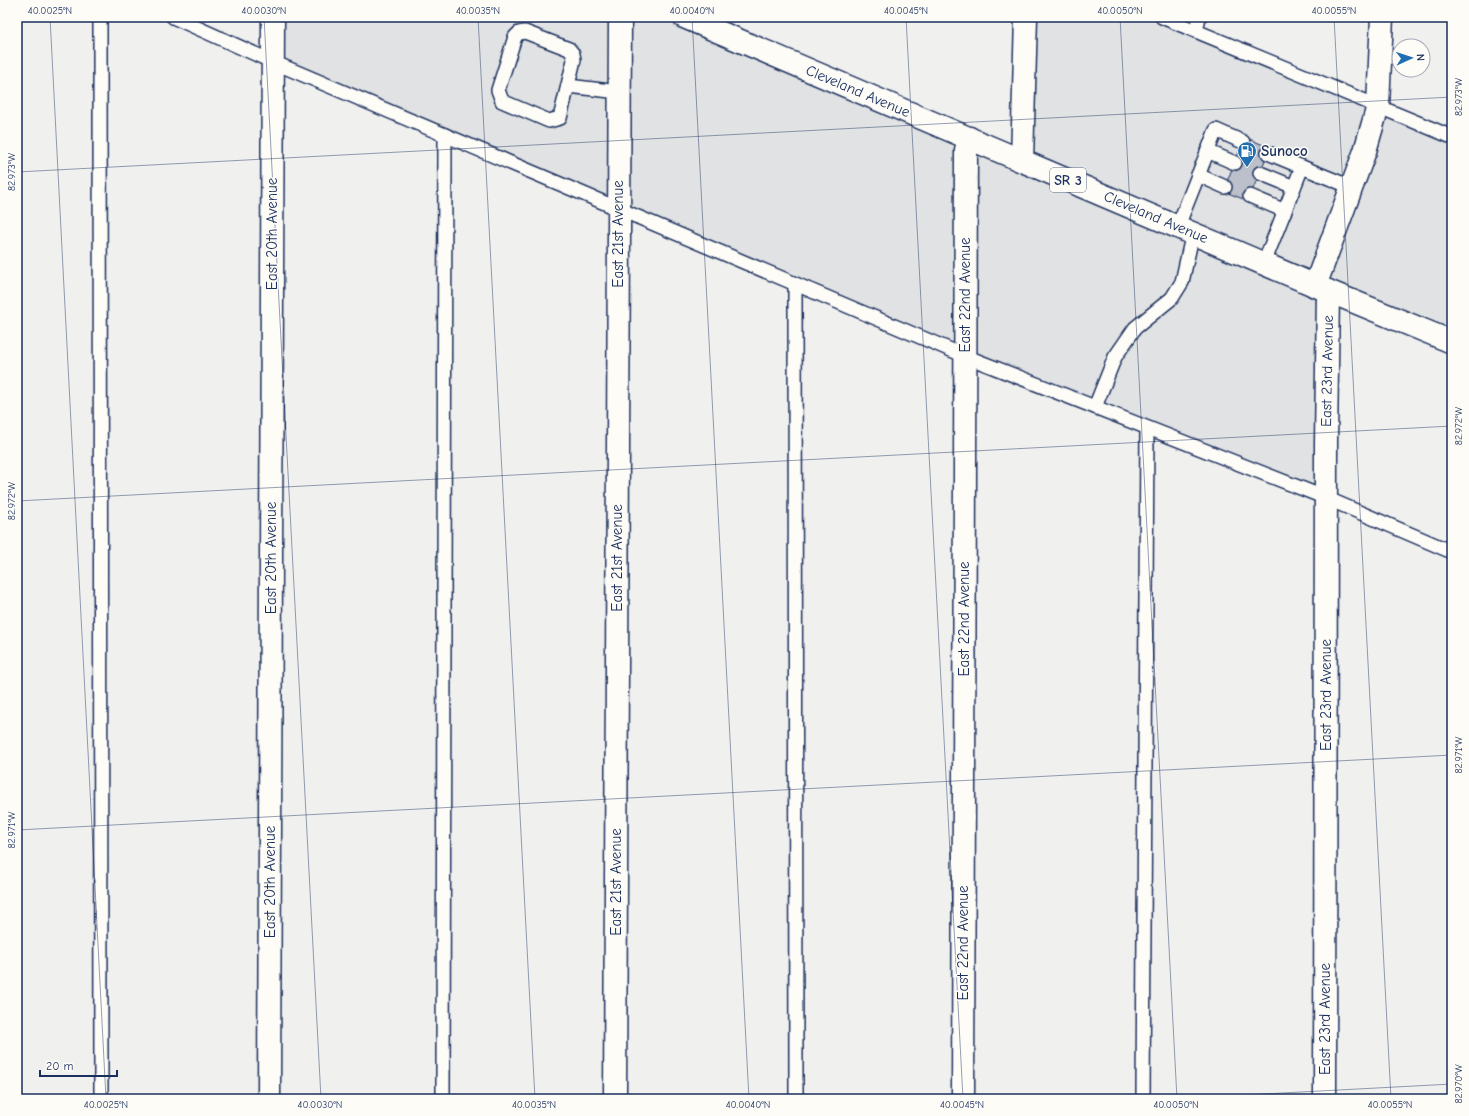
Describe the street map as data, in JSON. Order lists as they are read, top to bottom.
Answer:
{
  "streets": {
    "street": [
      "Cleveland Avenue",
      "SR 3",
      "East 20th Avenue",
      "East 21st Avenue",
      "East 22nd Avenue",
      "East 23rd Avenue"
    ]
  },
  "crossings": [
    ["Cleveland Avenue", "East 22nd Avenue"],
    ["Cleveland Avenue", "East 23rd Avenue"]
  ],
  "places": {
    "fuel station": ["Sunoco"]
  },
  "scale_bar": "20 m",
  "north": "right",
  "coordinates": [
    "40.0025°N",
    "40.0030°N",
    "40.0035°N",
    "40.0040°N",
    "40.0045°N",
    "40.0050°N",
    "40.0055°N",
    "82.973°W",
    "82.972°W",
    "82.971°W",
    "82.970°W"
  ]
}
